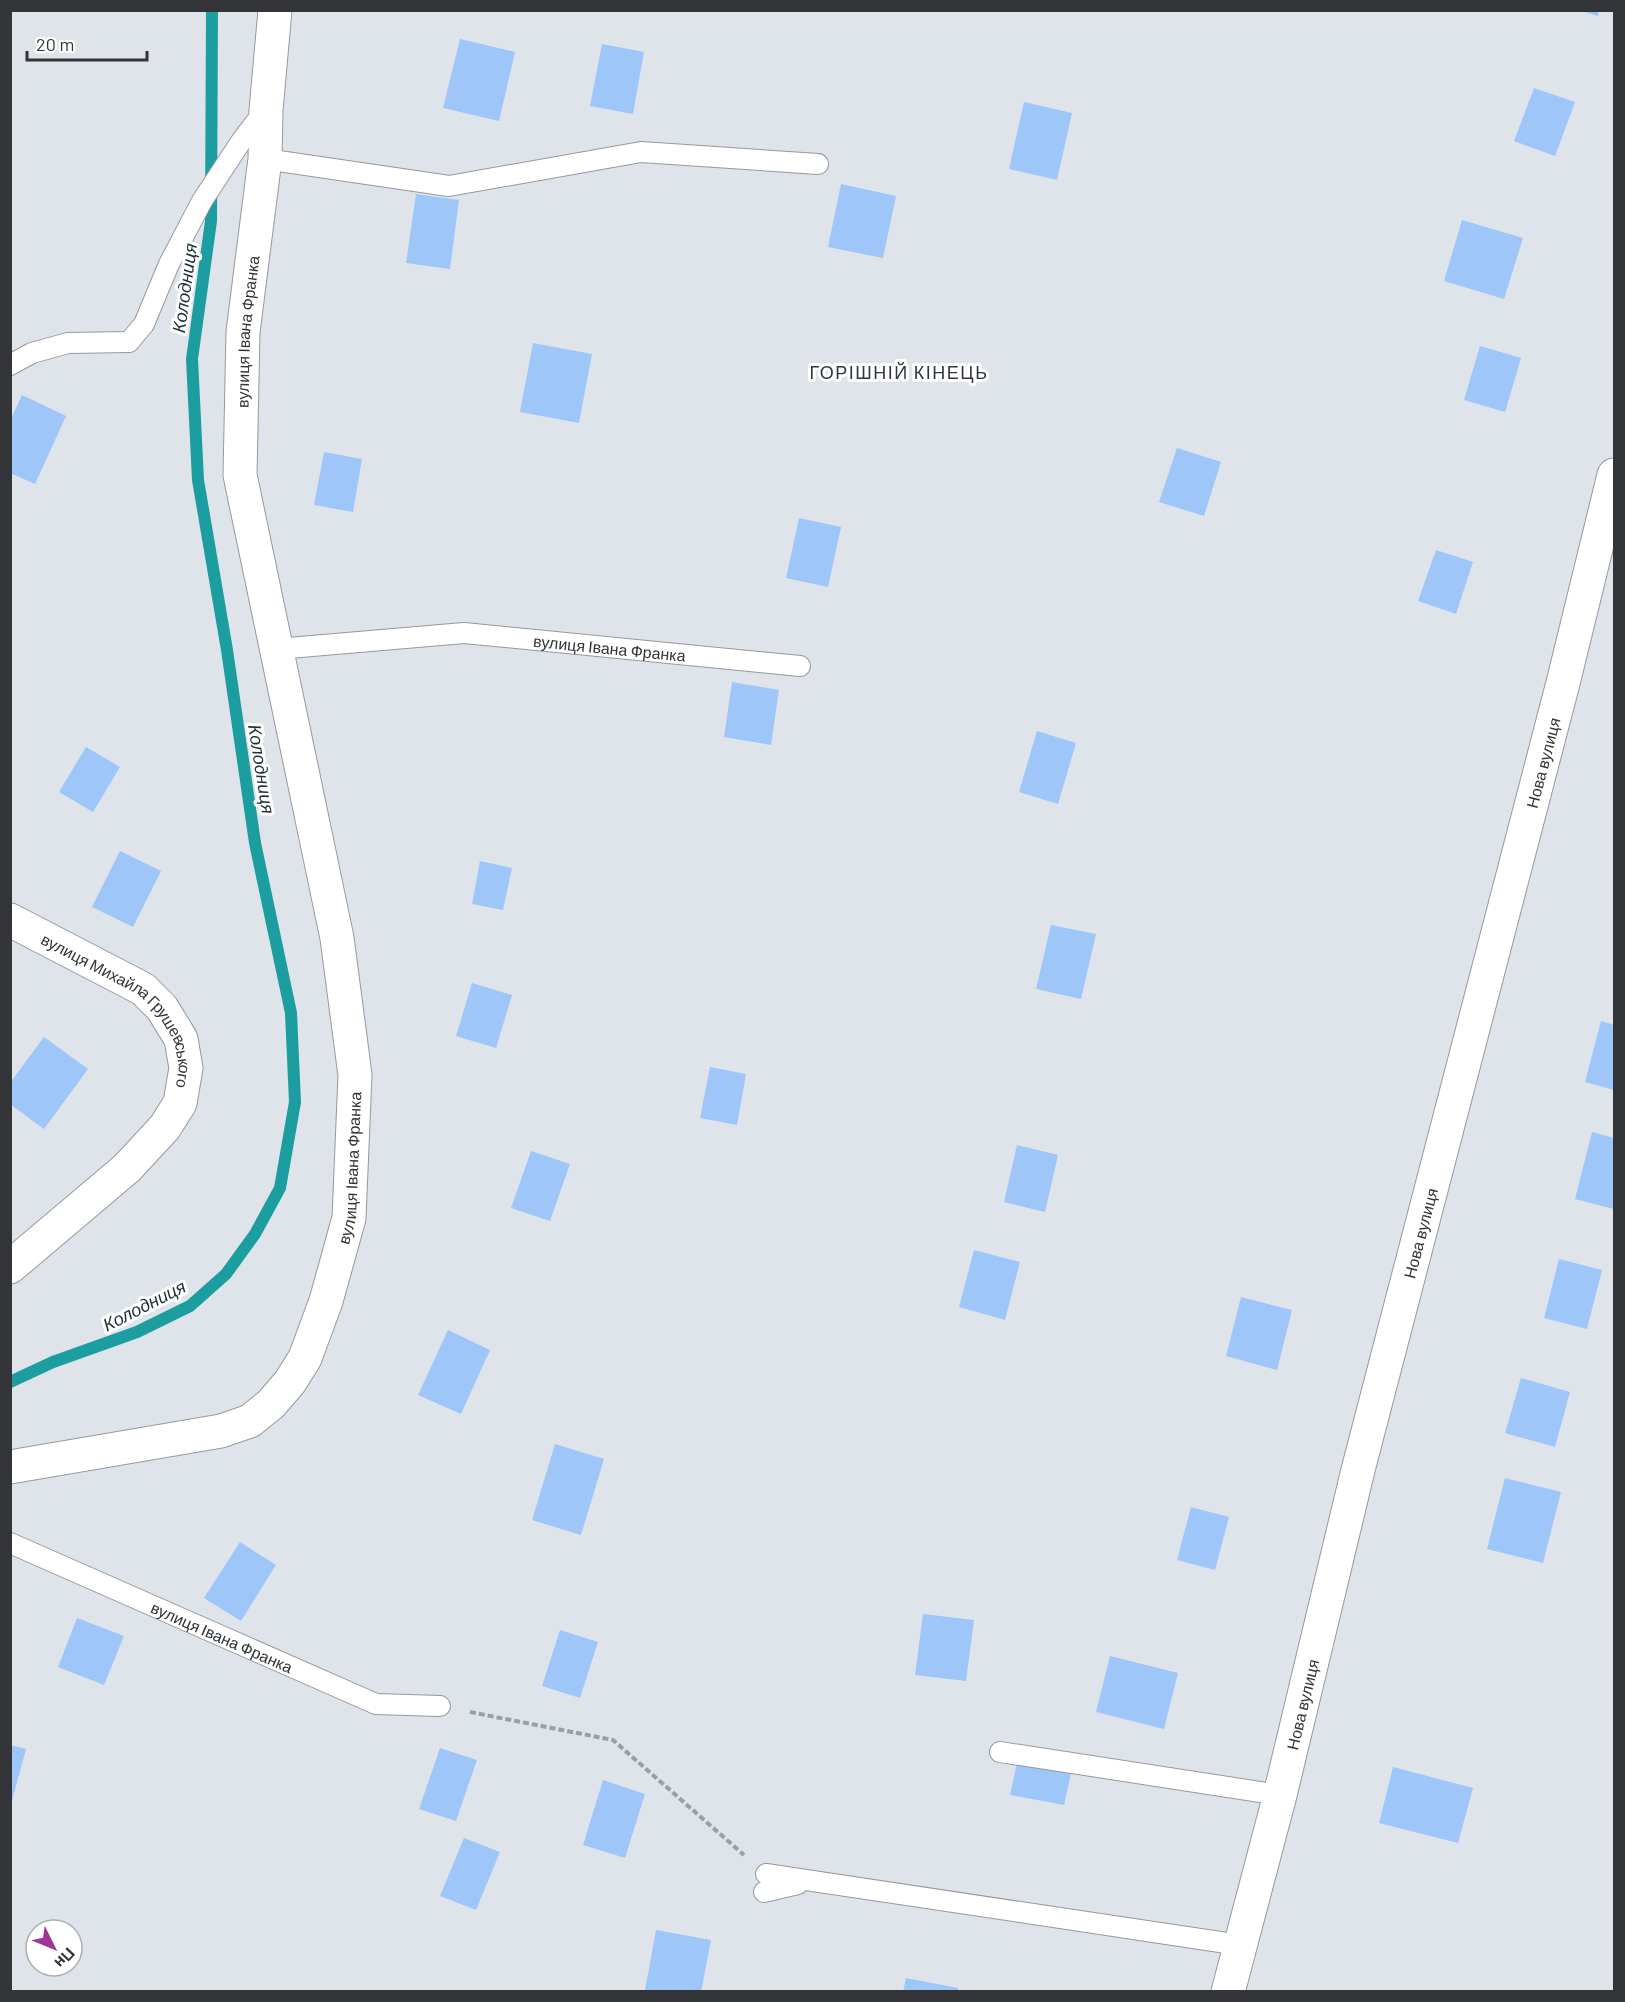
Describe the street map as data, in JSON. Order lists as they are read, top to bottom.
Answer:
{
  "streets": {
    "street": ["вулиця Івана Франка", "Нова вулиця", "вулиця Михайла Грушевського"]
  },
  "districts": ["ГОРІШНІЙ КІНЕЦЬ"],
  "water": ["Колодниця"],
  "scale_bar": "20 m",
  "north": "bottom right"
}
